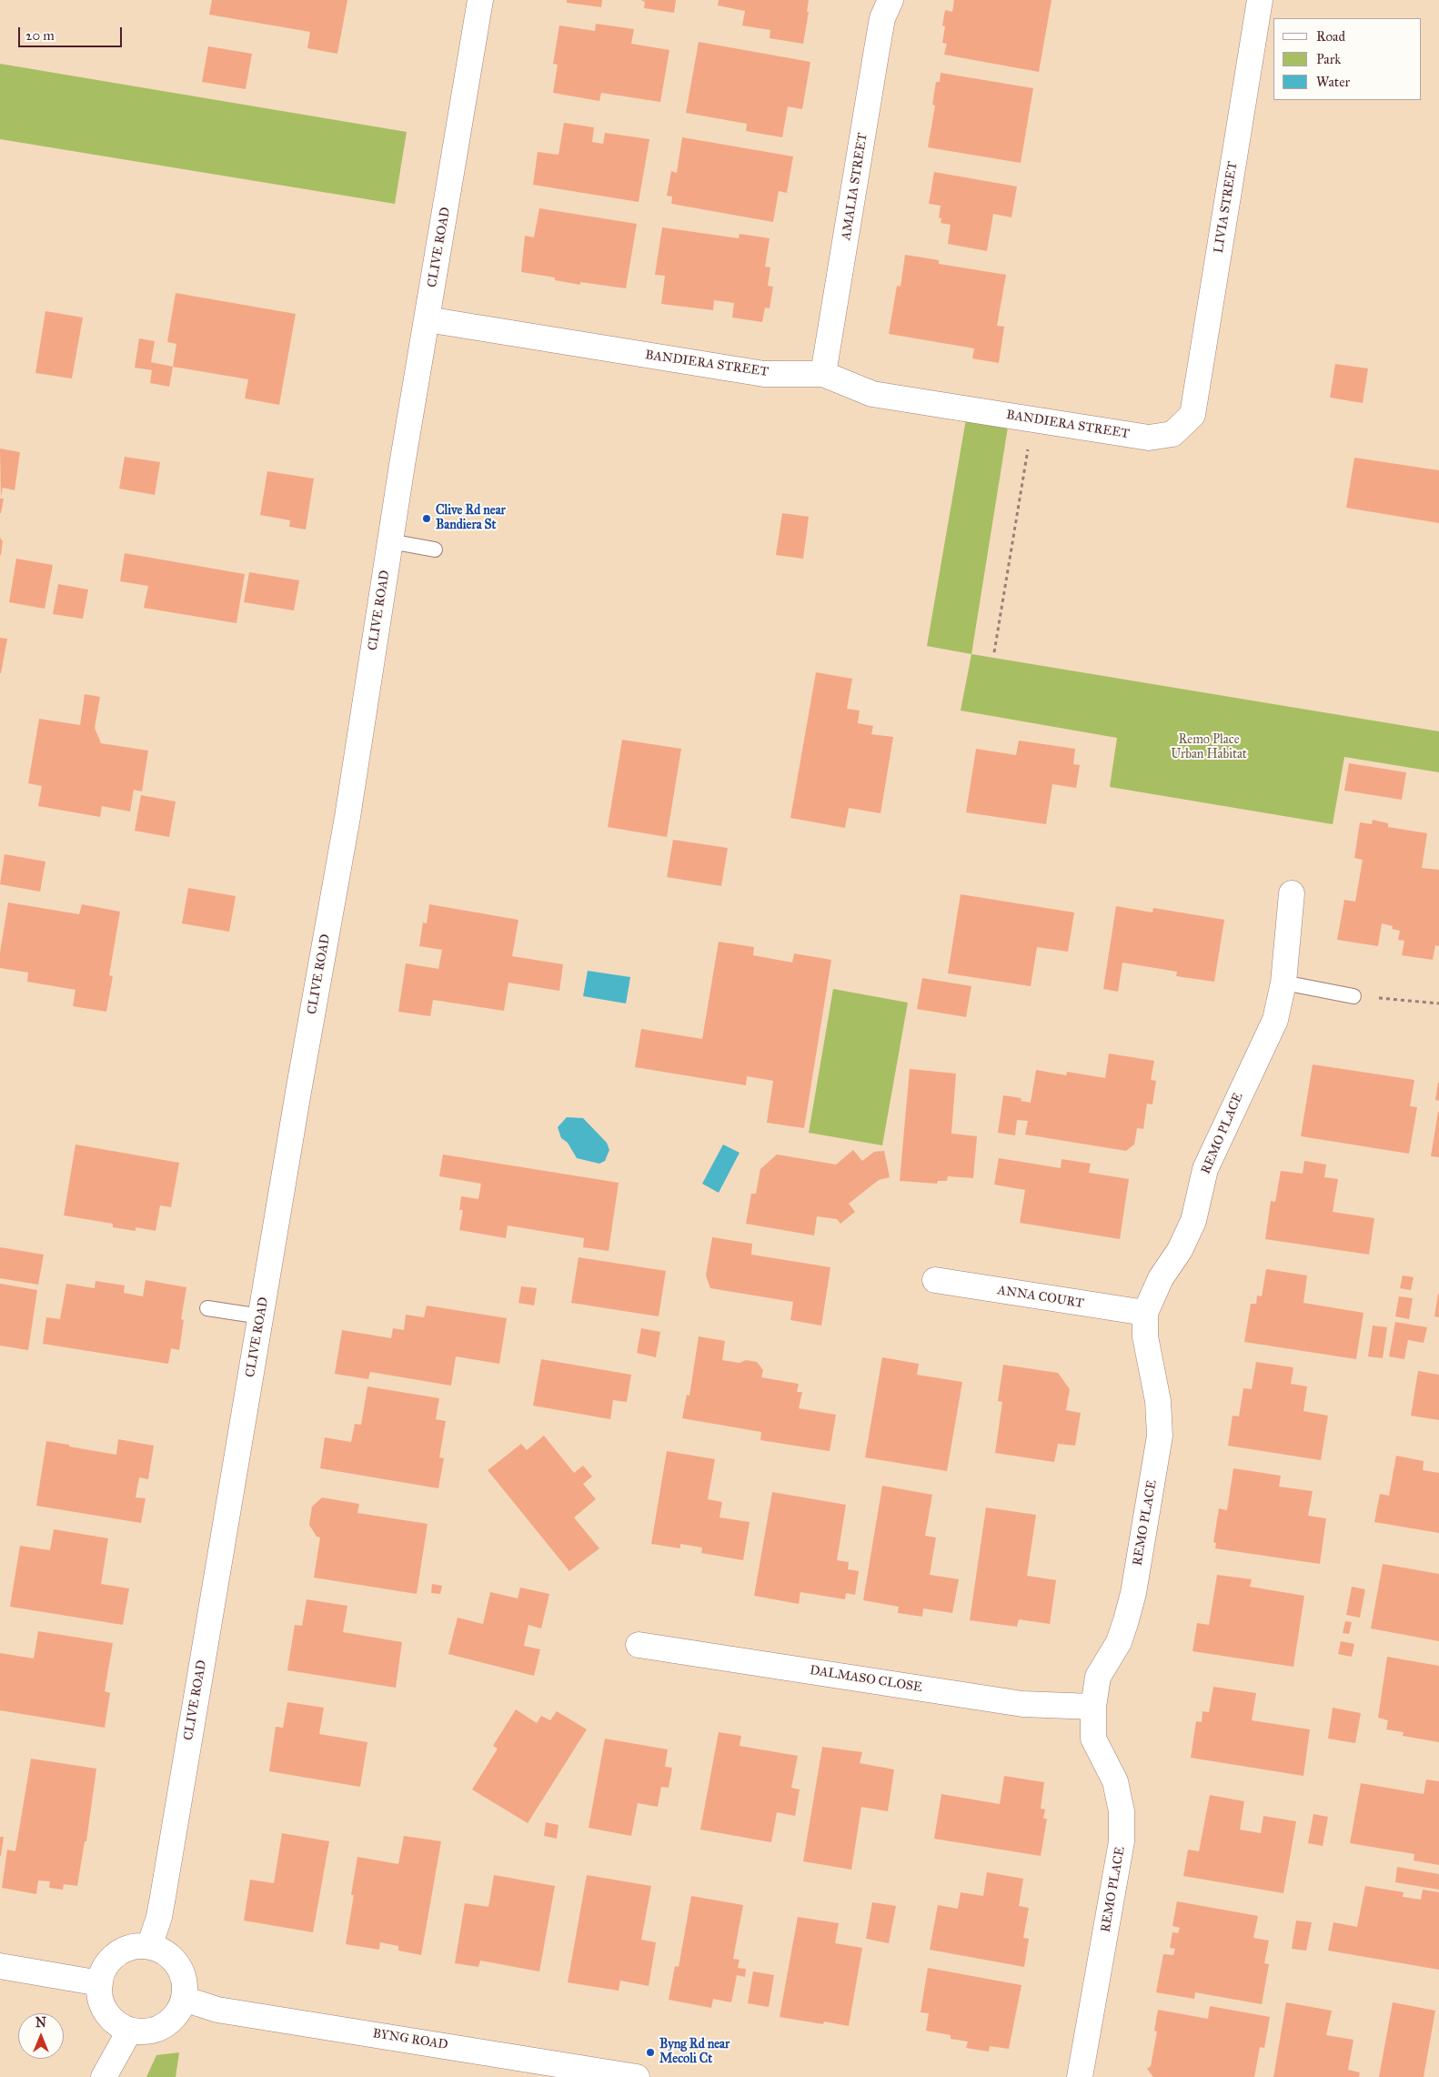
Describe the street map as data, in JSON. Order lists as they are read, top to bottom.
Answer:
{
  "streets": {
    "street": [
      "AMALIA STREET",
      "LIVIA STREET",
      "CLIVE ROAD",
      "BANDIERA STREET",
      "REMO PLACE",
      "ANNA COURT",
      "DALMASO CLOSE",
      "BYNG ROAD"
    ]
  },
  "crossings": [
    ["AMALIA STREET", "BANDIERA STREET"],
    ["LIVIA STREET", "BANDIERA STREET"],
    ["CLIVE ROAD", "BANDIERA STREET"],
    ["CLIVE ROAD", "BYNG ROAD"],
    ["REMO PLACE", "ANNA COURT"],
    ["REMO PLACE", "DALMASO CLOSE"]
  ],
  "parks": ["Remo Place Urban Habitat"],
  "places": ["Clive Rd near Bandiera St", "Byng Rd near Mecoli Ct"],
  "legend": ["Road", "Park", "Water"],
  "scale_bar": "20 m",
  "north": "top"
}
